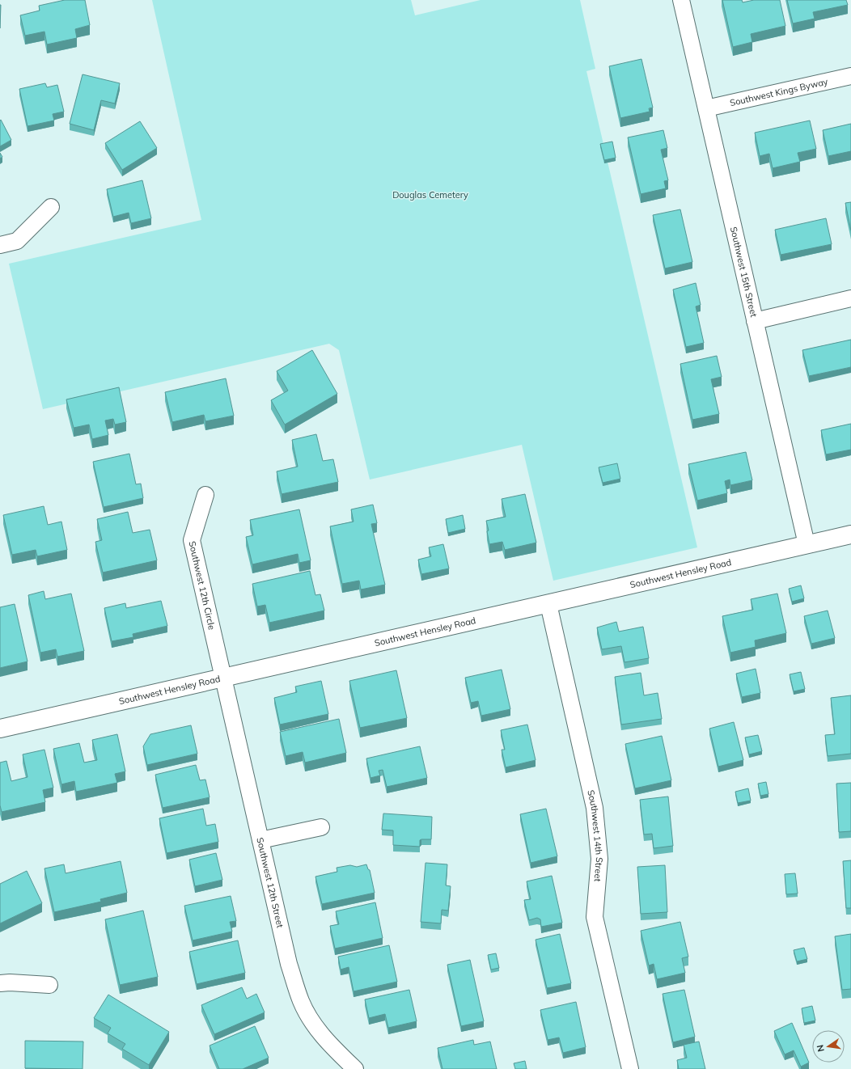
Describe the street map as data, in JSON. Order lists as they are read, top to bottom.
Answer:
{
  "streets": {
    "street": [
      "Southwest Kings Byway",
      "Southwest 15th Street",
      "Southwest Hensley Road",
      "Southwest 12th Circle",
      "Southwest 14th Street",
      "Southwest 12th Street"
    ]
  },
  "crossings": [
    ["Southwest Kings Byway", "Southwest 15th Street"],
    ["Southwest 15th Street", "Southwest Hensley Road"],
    ["Southwest Hensley Road", "Southwest 12th Circle"],
    ["Southwest Hensley Road", "Southwest 14th Street"],
    ["Southwest Hensley Road", "Southwest 12th Street"],
    ["Southwest 12th Circle", "Southwest 12th Street"]
  ],
  "parks": ["Douglas Cemetery"],
  "north": "left"
}
